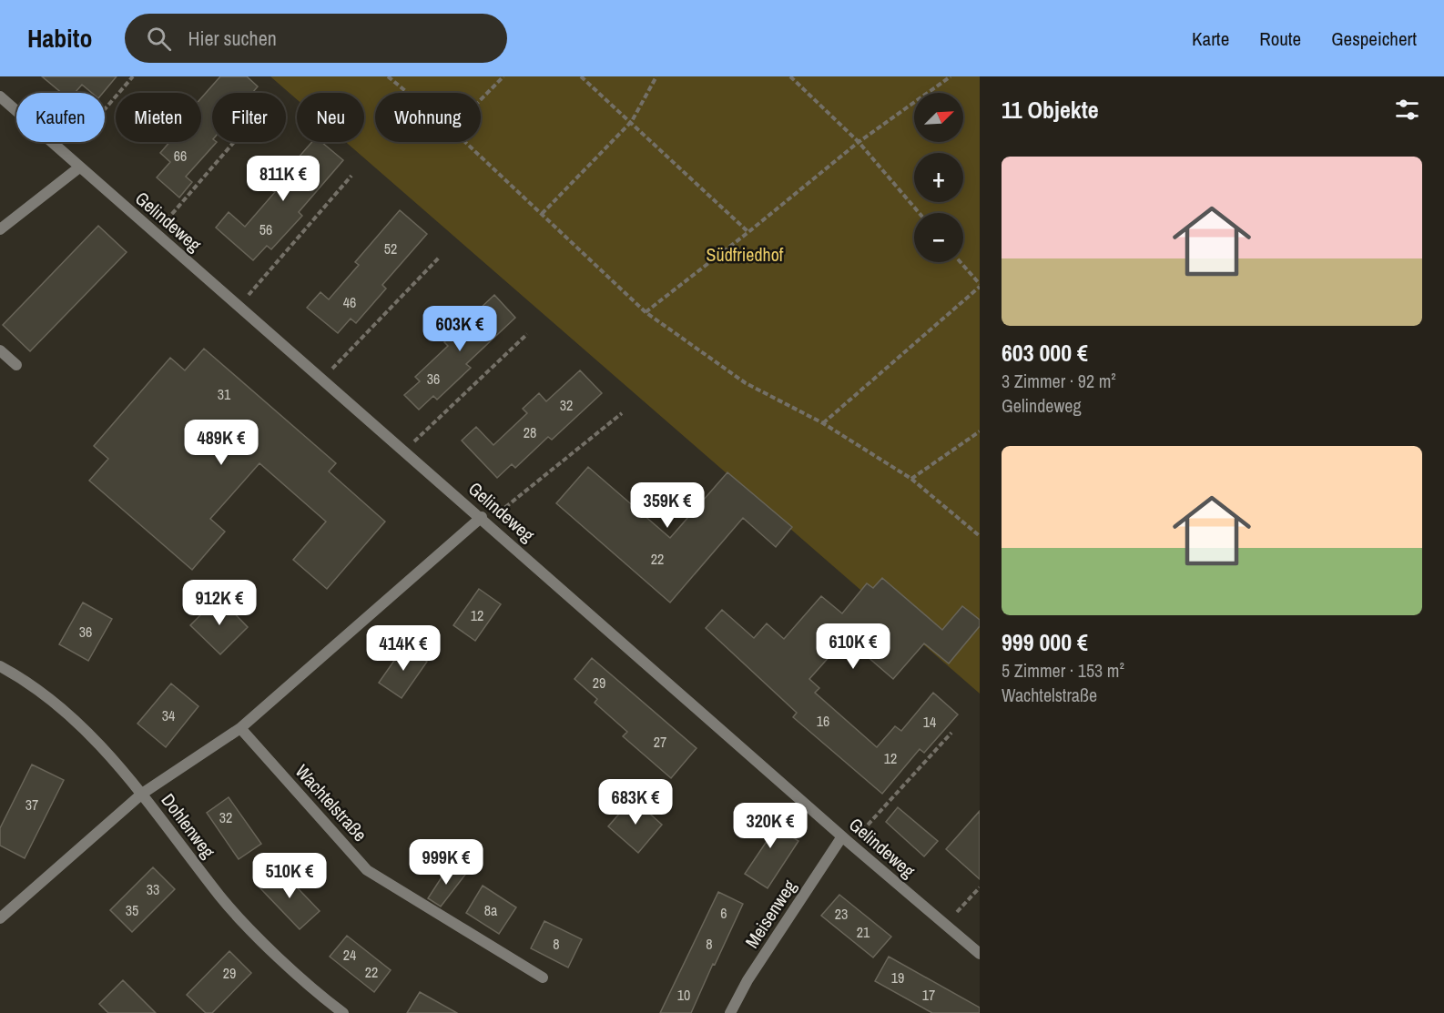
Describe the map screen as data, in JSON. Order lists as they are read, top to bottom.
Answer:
{
  "streets": {
    "street": [
      "Gelindeweg",
      "Wachtelstraße",
      "Dohlenweg",
      "Meisenweg"
    ]
  },
  "crossings": [
    ["Gelindeweg", "Meisenweg"]
  ],
  "parks": ["Südfriedhof"],
  "house_numbers": [
    "66",
    "56",
    "52",
    "46",
    "36",
    "31",
    "32",
    "28",
    "22",
    "12",
    "36",
    "29",
    "34",
    "16",
    "14",
    "27",
    "12",
    "37",
    "32",
    "33",
    "35",
    "8a",
    "6",
    "23",
    "21",
    "8",
    "8",
    "24",
    "22",
    "29",
    "19",
    "10",
    "17"
  ],
  "north": "top right",
  "page": {
    "header": "Habito",
    "search": "Hier suchen",
    "nav": ["Karte", "Route", "Gespeichert"],
    "heading": "11 Objekte",
    "map_buttons": ["+", "−"],
    "chip": [
      "Kaufen",
      "Mieten",
      "Filter",
      "Neu",
      "Wohnung"
    ],
    "list": [
      {
        "name": "603 000 €",
        "note": "3 Zimmer · 92 m² · Gelindeweg"
      },
      {
        "name": "999 000 €",
        "note": "5 Zimmer · 153 m² · Wachtelstraße"
      }
    ],
    "price": [
      "811K €",
      "603K €",
      "489K €",
      "359K €",
      "912K €",
      "610K €",
      "414K €",
      "683K €",
      "320K €",
      "999K €",
      "510K €"
    ]
  }
}
